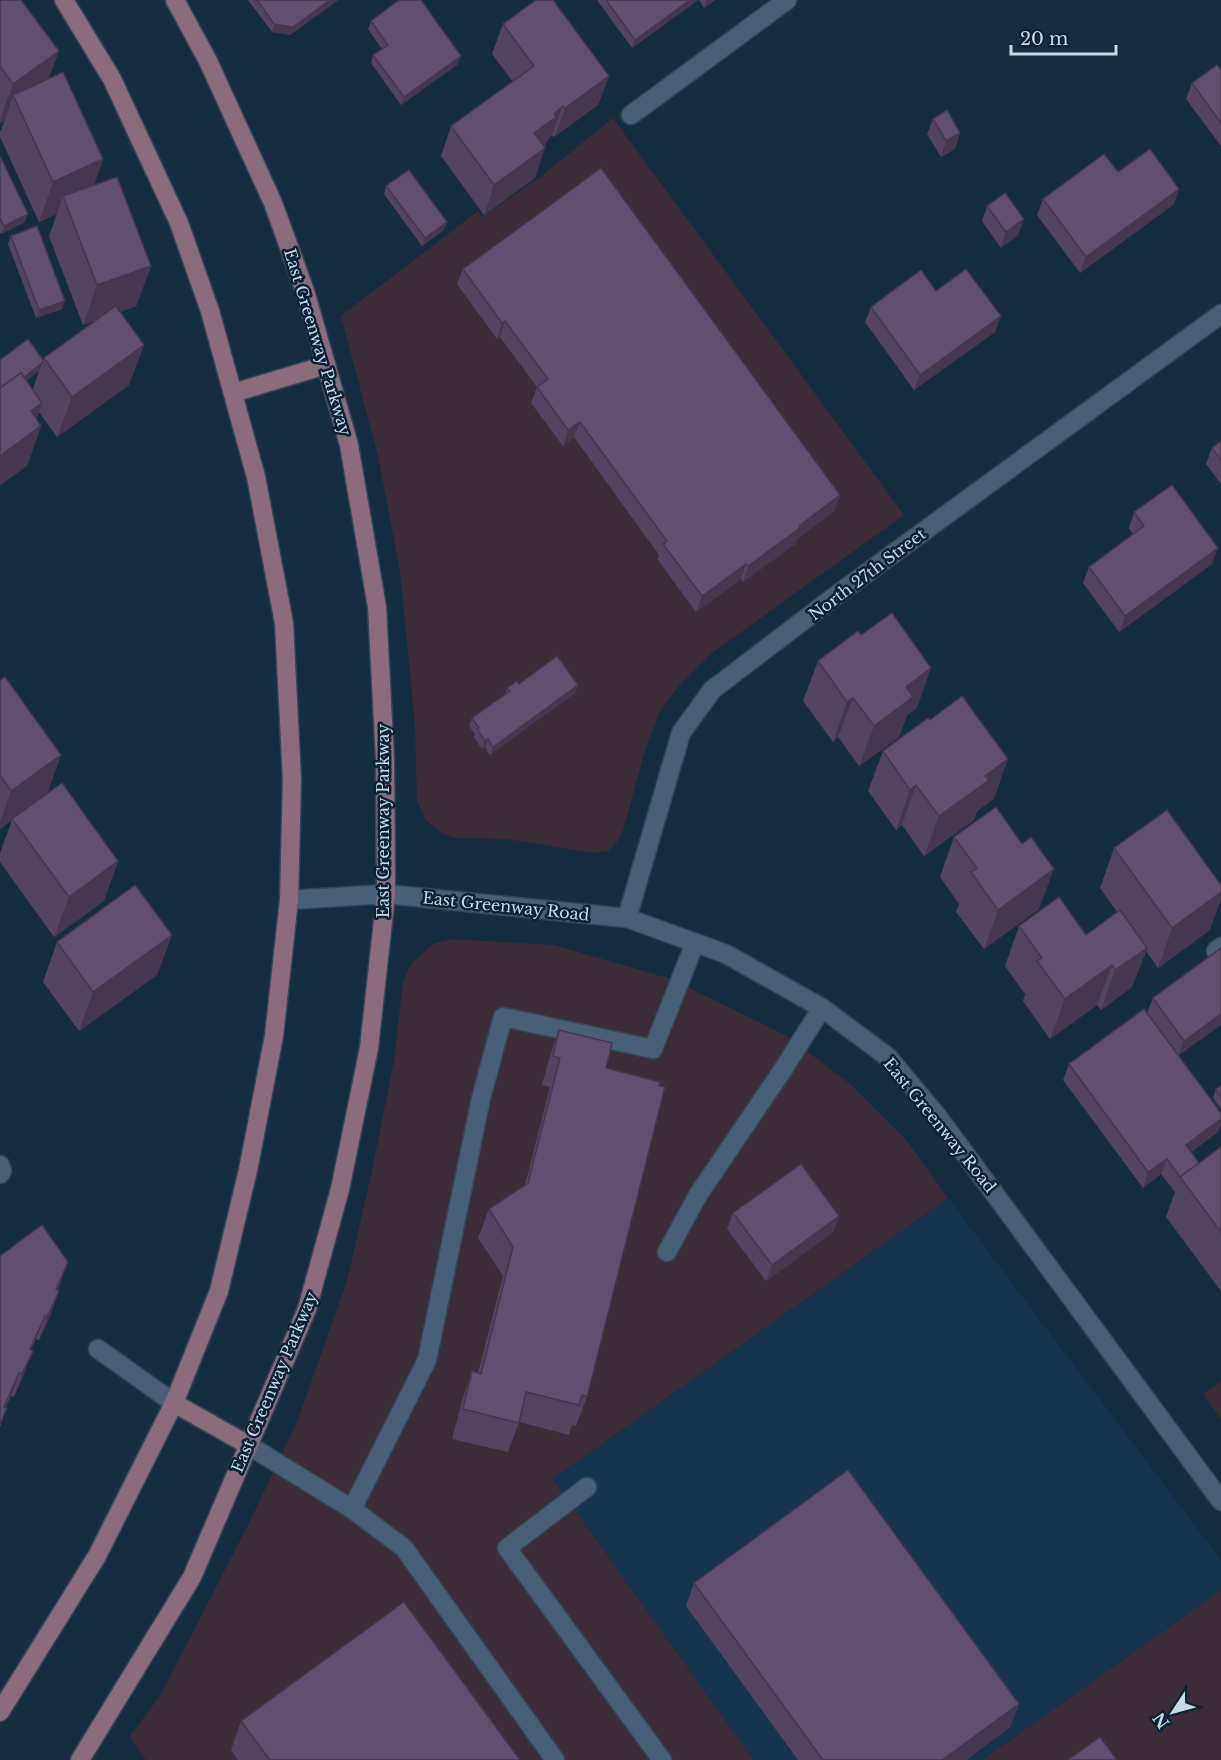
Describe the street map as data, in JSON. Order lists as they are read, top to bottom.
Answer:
{
  "streets": {
    "main road": ["East Greenway Parkway"],
    "street": ["North 27th Street", "East Greenway Road"]
  },
  "crossings": [
    ["East Greenway Parkway", "East Greenway Road"],
    ["North 27th Street", "East Greenway Road"]
  ],
  "scale_bar": "20 m",
  "north": "bottom left"
}
